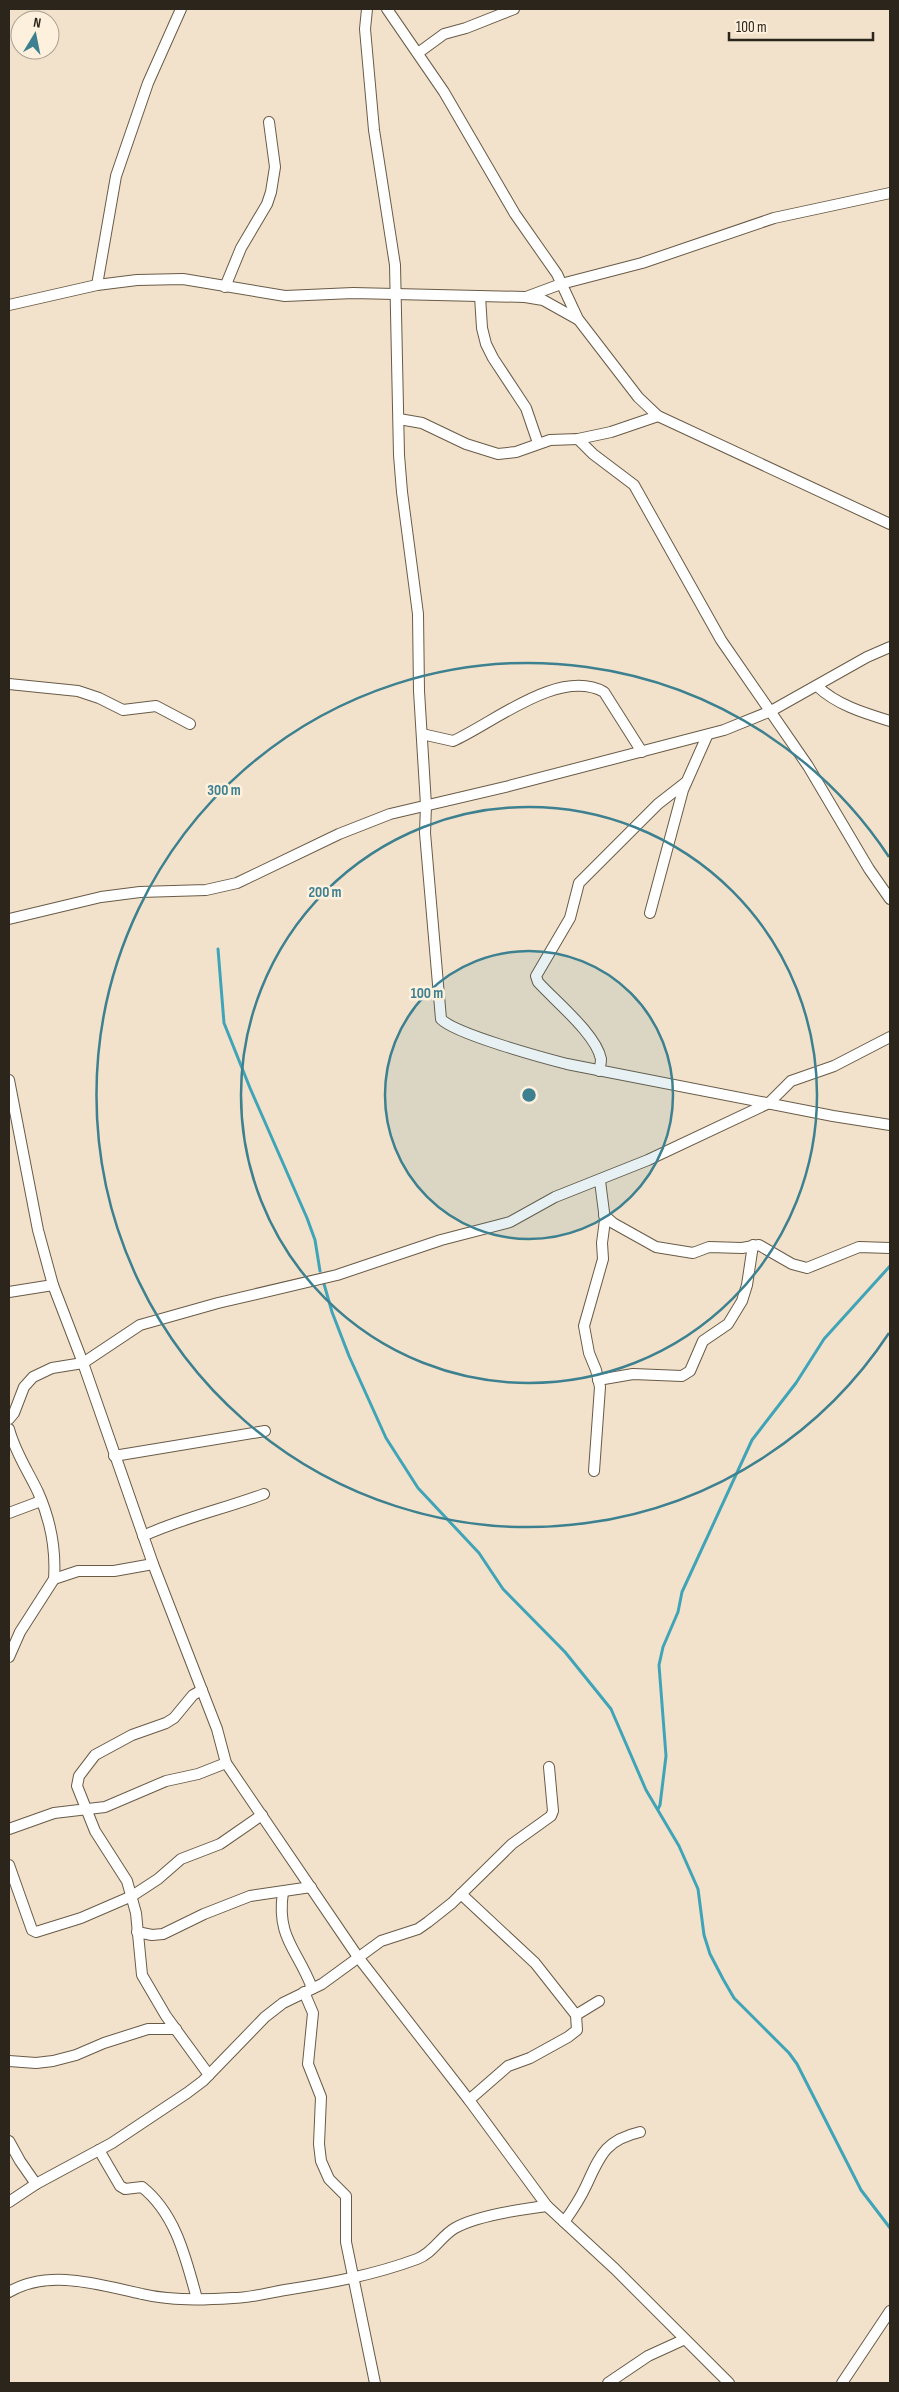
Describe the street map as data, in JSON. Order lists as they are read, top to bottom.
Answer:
{
  "scale_bar": "100 m",
  "north": "top",
  "rings": ["300 m", "200 m", "100 m"]
}
